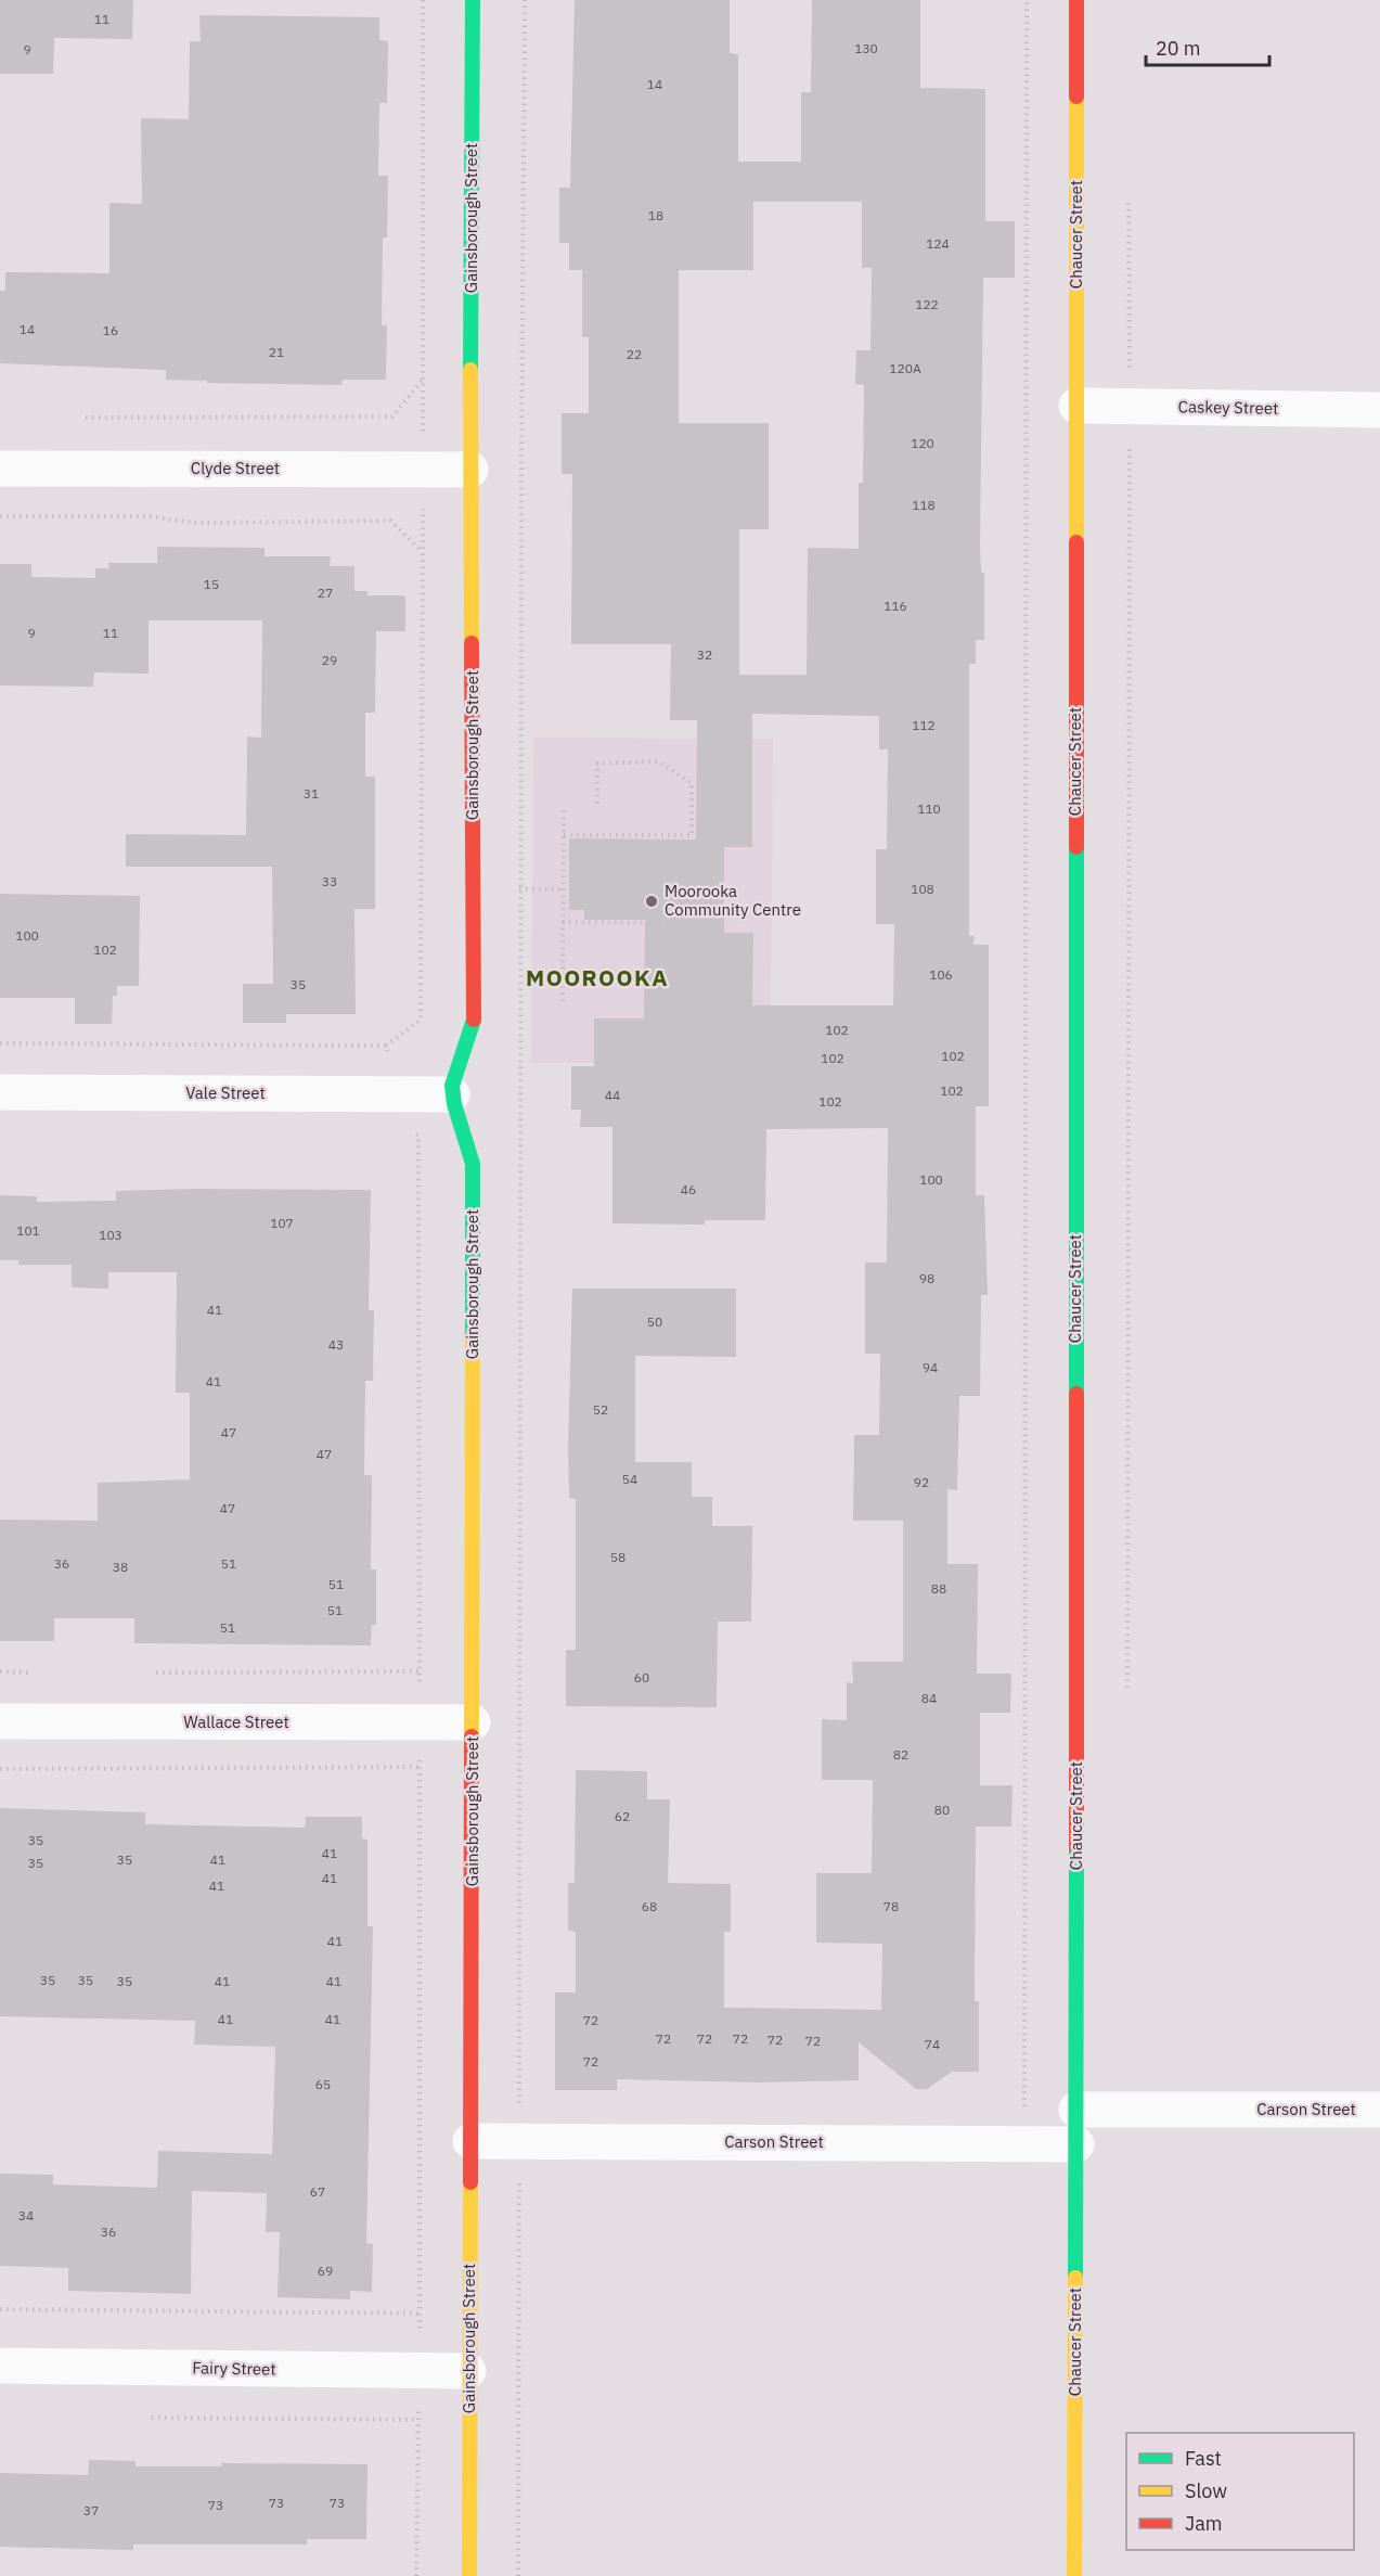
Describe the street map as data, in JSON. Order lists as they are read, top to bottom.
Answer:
{
  "streets": {
    "street": [
      "Gainsborough Street",
      "Chaucer Street",
      "Caskey Street",
      "Clyde Street",
      "Vale Street",
      "Wallace Street",
      "Carson Street",
      "Fairy Street"
    ]
  },
  "crossings": [
    ["Gainsborough Street", "Clyde Street"],
    ["Gainsborough Street", "Vale Street"],
    ["Gainsborough Street", "Wallace Street"],
    ["Gainsborough Street", "Carson Street"],
    ["Gainsborough Street", "Fairy Street"],
    ["Chaucer Street", "Caskey Street"],
    ["Chaucer Street", "Carson Street"]
  ],
  "districts": ["MOOROOKA"],
  "places": ["Moorooka Community Centre"],
  "house_numbers": [
    "11",
    "130",
    "9",
    "14",
    "18",
    "124",
    "122",
    "14",
    "16",
    "21",
    "22",
    "120A",
    "120",
    "118",
    "15",
    "27",
    "116",
    "9",
    "11",
    "32",
    "29",
    "112",
    "31",
    "110",
    "33",
    "108",
    "100",
    "102",
    "106",
    "35",
    "102",
    "102",
    "102",
    "102",
    "44",
    "102",
    "100",
    "46",
    "107",
    "101",
    "103",
    "98",
    "41",
    "50",
    "43",
    "94",
    "41",
    "52",
    "47",
    "47",
    "54",
    "92",
    "47",
    "58",
    "36",
    "51",
    "38",
    "51",
    "88",
    "51",
    "51",
    "60",
    "84",
    "82",
    "80",
    "62",
    "35",
    "41",
    "35",
    "41",
    "35",
    "41",
    "41",
    "68",
    "78",
    "41",
    "35",
    "35",
    "35",
    "41",
    "41",
    "41",
    "41",
    "72",
    "72",
    "72",
    "72",
    "72",
    "72",
    "74",
    "72",
    "65",
    "67",
    "34",
    "36",
    "69",
    "73",
    "73",
    "73",
    "37"
  ],
  "legend": ["Fast", "Slow", "Jam"],
  "scale_bar": "20 m"
}
